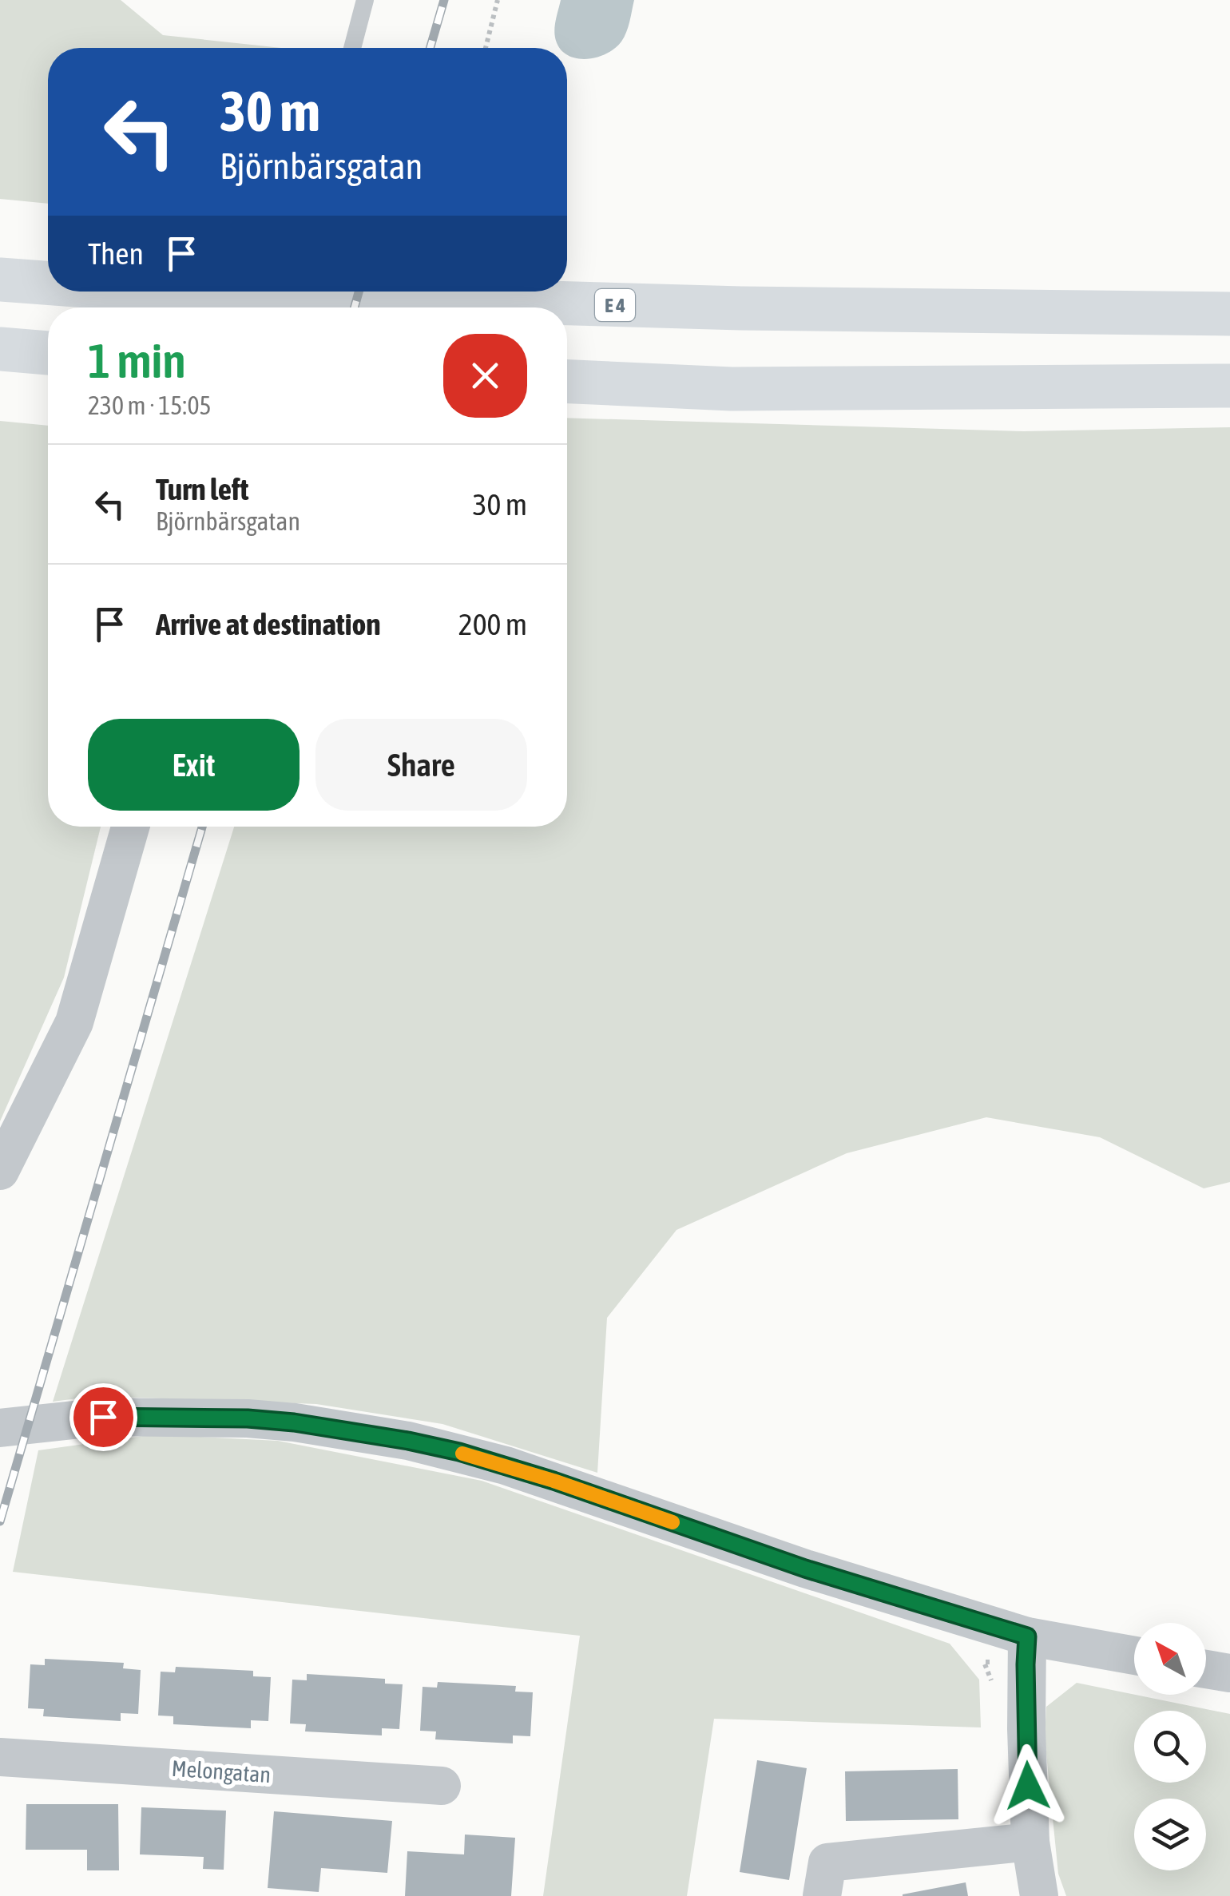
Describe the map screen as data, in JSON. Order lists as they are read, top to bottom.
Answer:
{
  "streets": {
    "highway": ["E 4"],
    "street": ["Melongatan"]
  },
  "north": "top left",
  "page": {
    "turn": ["30 m", "Björnbärsgatan"],
    "then": "Then",
    "heading": ["1 min", "230 m · 15:05"],
    "list": [
      {
        "name": "Turn left",
        "note": "Björnbärsgatan",
        "value": "30 m"
      },
      {
        "name": "Arrive at destination",
        "value": "200 m"
      }
    ],
    "buttons": ["Exit", "Share"]
  }
}
